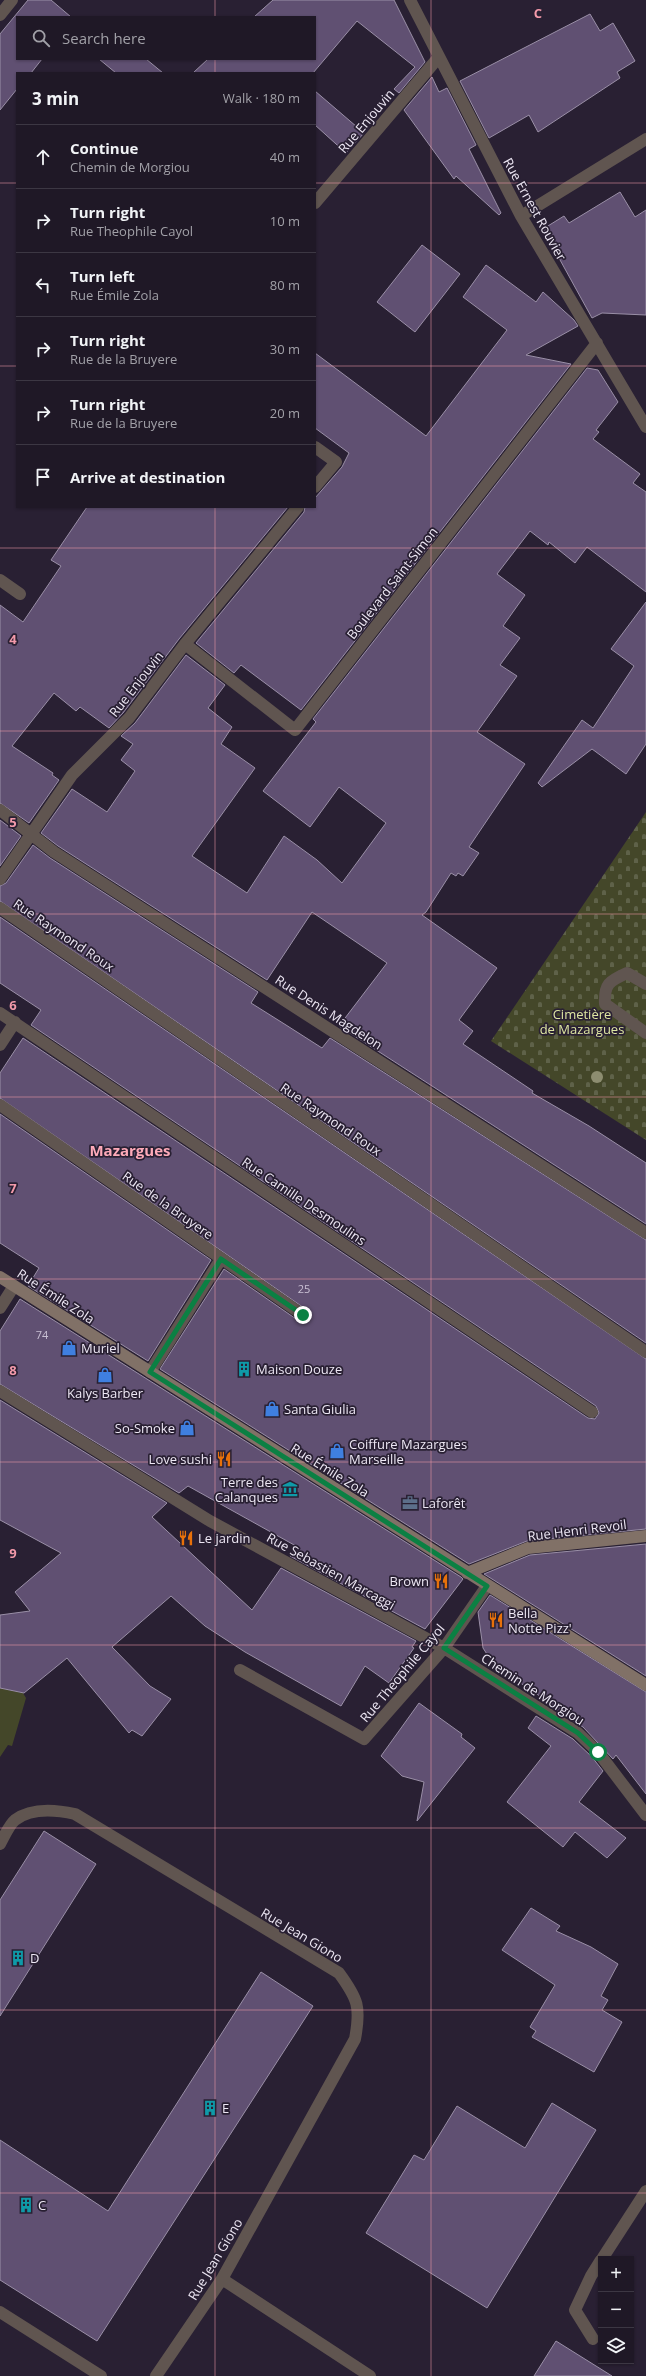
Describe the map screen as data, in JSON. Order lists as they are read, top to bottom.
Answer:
{
  "streets": {
    "street": [
      "Rue Enjouvin",
      "Rue Ernest Rouvier",
      "Boulevard Saint-Simon",
      "Rue Raymond Roux",
      "Rue Denis Magdelon",
      "Rue Camille Desmoulins",
      "Rue de la Bruyere",
      "Rue Émile Zola",
      "Rue Henri Revoil",
      "Rue Sebastien Marcaggi",
      "Rue Theophile Cayol",
      "Chemin de Morgiou",
      "Rue Jean Giono"
    ]
  },
  "crossings": [
    ["Rue Enjouvin", "Rue Ernest Rouvier"],
    ["Rue Enjouvin", "Boulevard Saint-Simon"],
    ["Rue Enjouvin", "Rue Denis Magdelon"],
    ["Rue Ernest Rouvier", "Boulevard Saint-Simon"],
    ["Rue Émile Zola", "Rue Henri Revoil"],
    ["Rue Émile Zola", "Rue Theophile Cayol"],
    ["Rue Sebastien Marcaggi", "Rue Theophile Cayol"],
    ["Rue Sebastien Marcaggi", "Chemin de Morgiou"],
    ["Rue Theophile Cayol", "Chemin de Morgiou"]
  ],
  "districts": ["Mazargues"],
  "parks": ["Cimetière de Mazargues"],
  "places": {
    "shop": [
      "Muriel",
      "Kalys Barber",
      "Santa Giulia",
      "So-Smoke",
      "Coiffure Mazargues Marseille"
    ],
    "building": [
      "Maison Douze",
      "D",
      "E",
      "C"
    ],
    "restaurant": [
      "Love sushi",
      "Le jardin",
      "Brown",
      "Bella Notte Pizz'"
    ],
    "museum": ["Terre des Calanques"],
    "office": ["Laforêt"]
  },
  "house_numbers": ["25", "74"],
  "page": {
    "search": "Search here",
    "heading": ["3 min", "Walk · 180 m"],
    "list": [
      ["Continue", "Chemin de Morgiou", "40 m"],
      ["Turn right", "Rue Theophile Cayol", "10 m"],
      ["Turn left", "Rue Émile Zola", "80 m"],
      ["Turn right", "Rue de la Bruyere", "30 m"],
      ["Turn right", "Rue de la Bruyere", "20 m"],
      "Arrive at destination"
    ],
    "map_buttons": ["+", "−"]
  },
  "grid": {
    "columns": ["C"],
    "rows": [
      "4",
      "5",
      "6",
      "7",
      "8",
      "9"
    ]
  }
}
